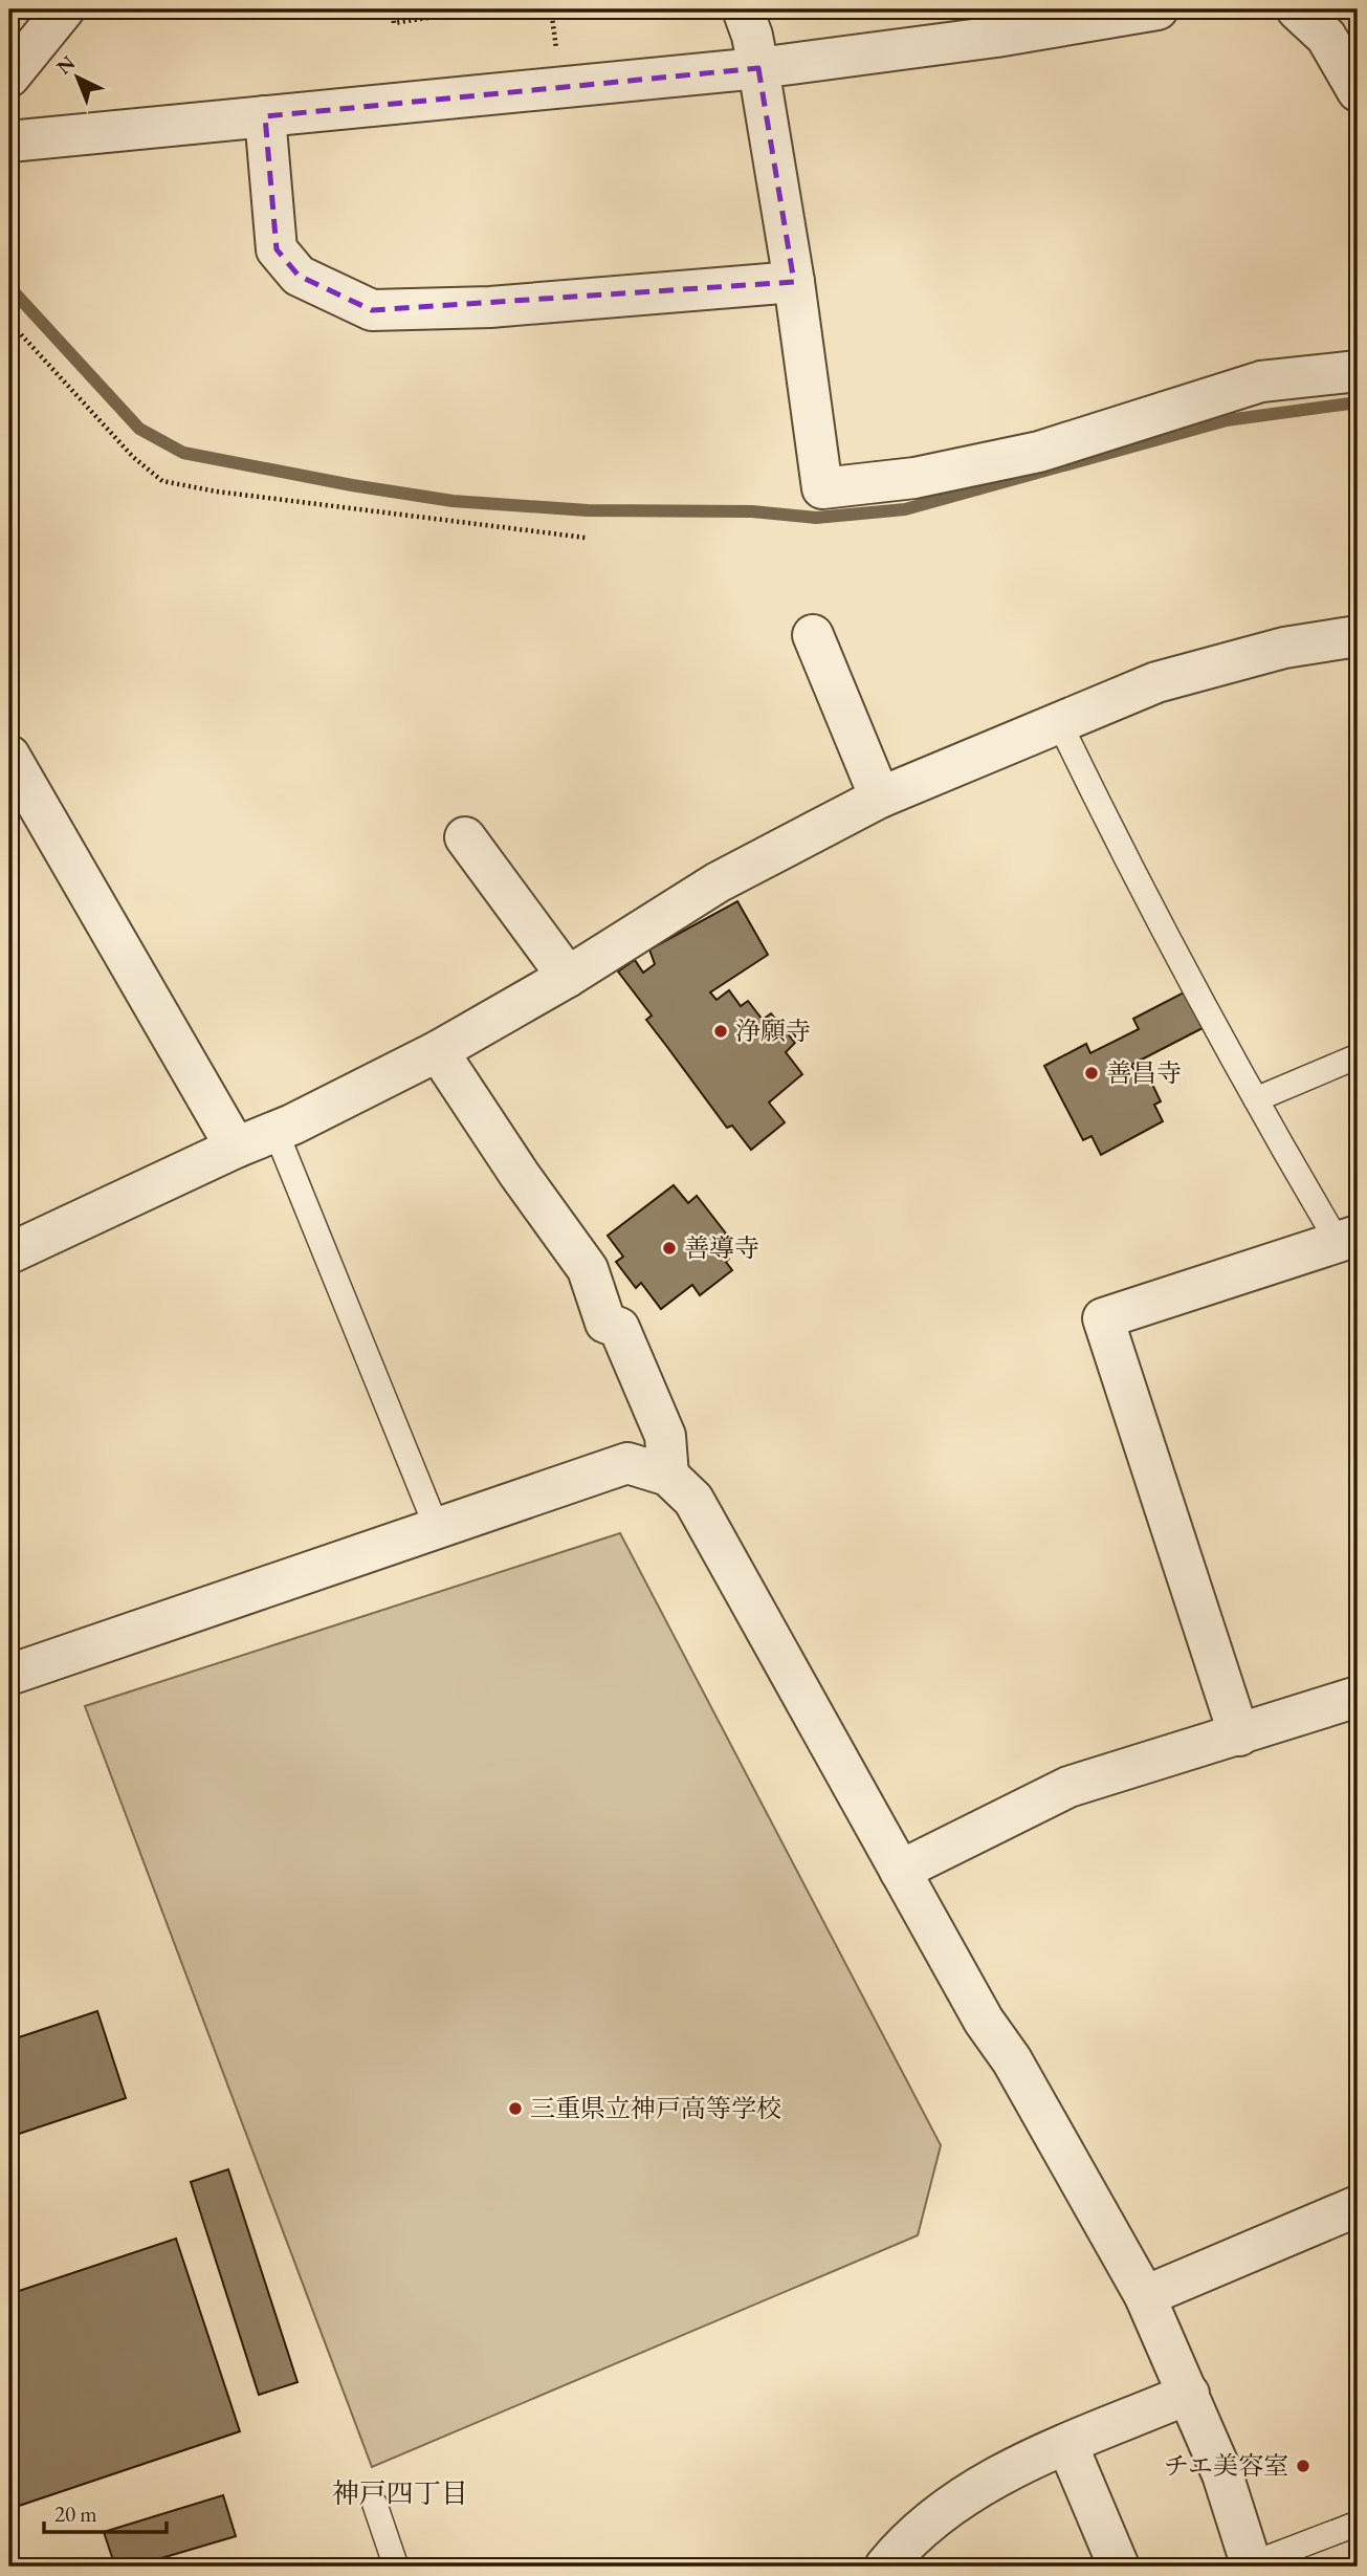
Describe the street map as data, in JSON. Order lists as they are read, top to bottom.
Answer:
{
  "districts": ["神戸四丁目"],
  "places": [
    "浄願寺",
    "善昌寺",
    "善導寺",
    "三重県立神戸高等学校",
    "チエ美容室"
  ],
  "scale_bar": "20 m",
  "north": "top left"
}
